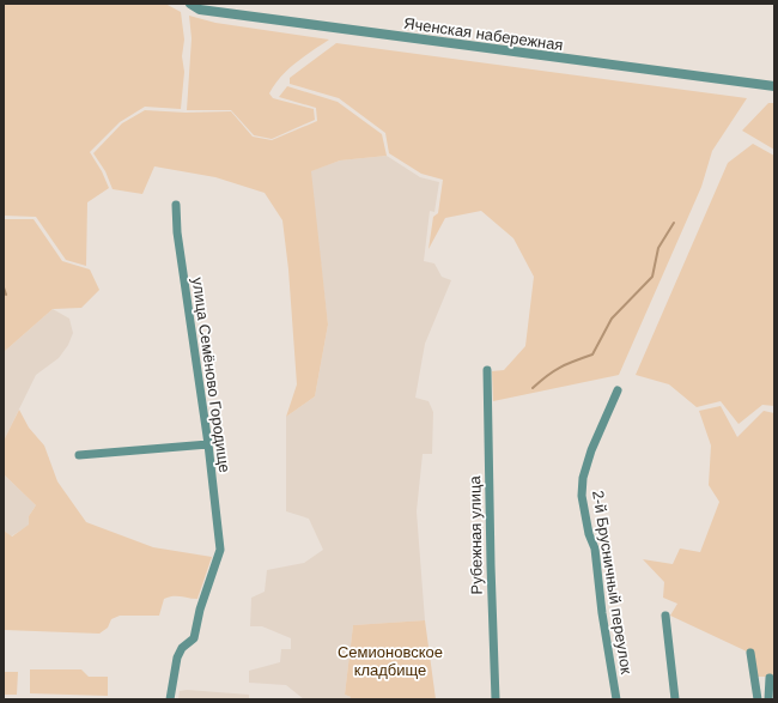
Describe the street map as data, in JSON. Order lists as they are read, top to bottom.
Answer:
{
  "streets": {
    "street": [
      "Яченская набережная",
      "улица Семёново Городище",
      "Рубежная улица",
      "2-й Брусничный переулок"
    ]
  },
  "parks": ["Семионовское кладбище"]
}
